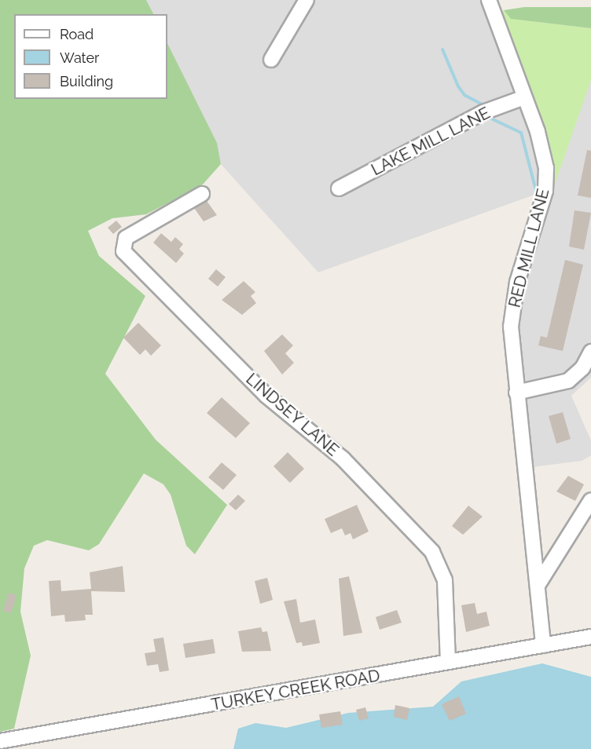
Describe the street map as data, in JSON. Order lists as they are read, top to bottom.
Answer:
{
  "streets": {
    "street": [
      "LAKE MILL LANE",
      "RED MILL LANE",
      "LINDSEY LANE",
      "TURKEY CREEK ROAD"
    ]
  },
  "crossings": [
    ["LAKE MILL LANE", "RED MILL LANE"],
    ["RED MILL LANE", "TURKEY CREEK ROAD"],
    ["LINDSEY LANE", "TURKEY CREEK ROAD"]
  ],
  "legend": ["Road", "Water", "Building"]
}
